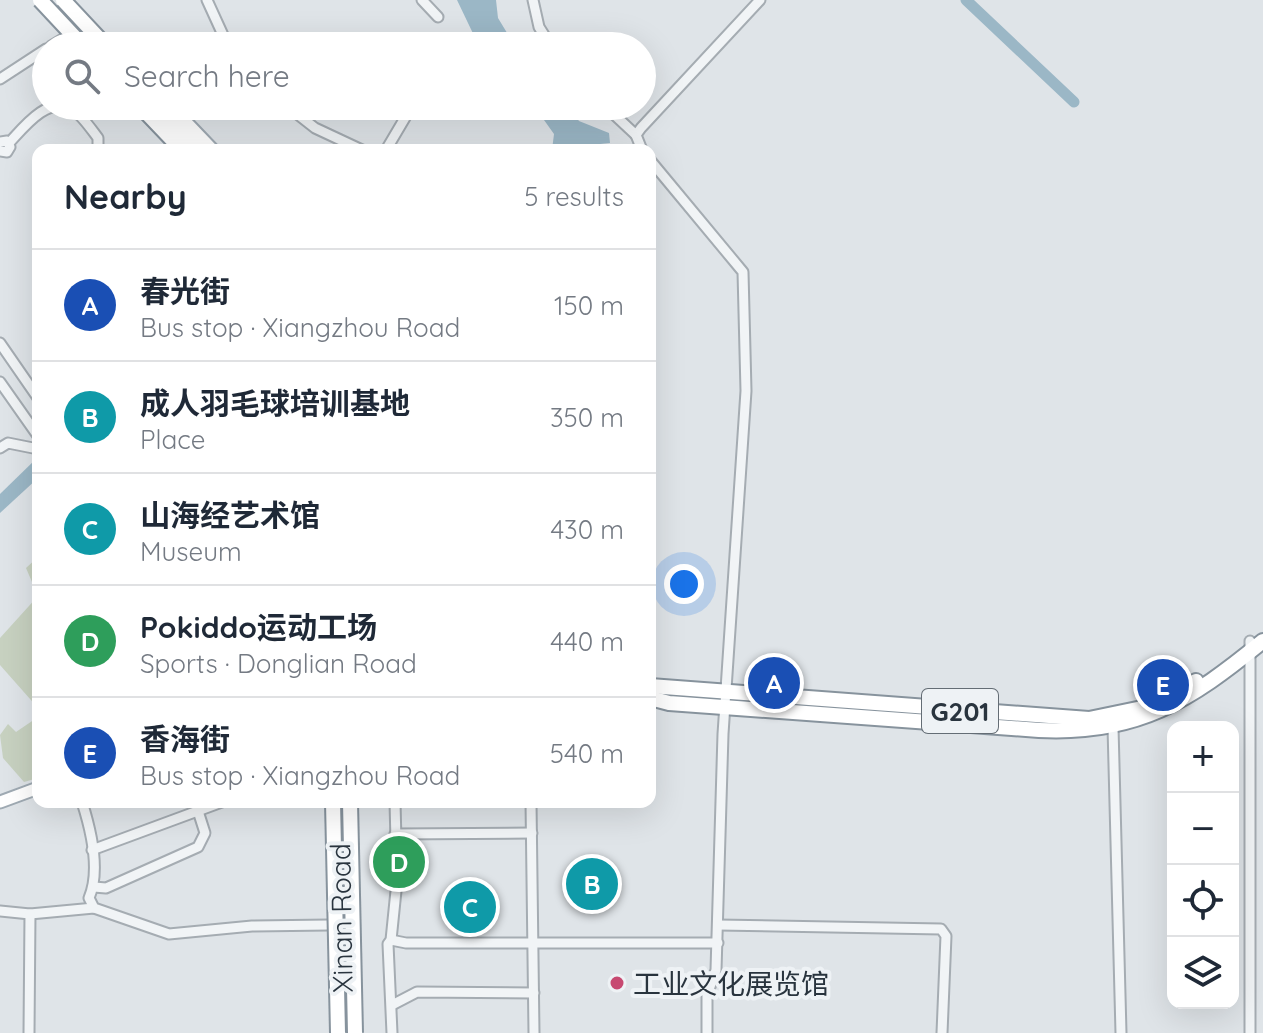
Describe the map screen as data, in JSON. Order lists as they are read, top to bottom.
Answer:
{
  "streets": {
    "highway": ["G201"],
    "main road": ["Xinan Road"]
  },
  "places": ["工业文化展览馆"],
  "page": {
    "search": "Search here",
    "heading": ["Nearby", "5 results"],
    "list": [
      {
        "mark": "A",
        "name": "春光街",
        "note": "Bus stop · Xiangzhou Road",
        "value": "150 m"
      },
      {
        "mark": "B",
        "name": "成人羽毛球培训基地",
        "note": "Place",
        "value": "350 m"
      },
      {
        "mark": "C",
        "name": "山海经艺术馆",
        "note": "Museum",
        "value": "430 m"
      },
      {
        "mark": "D",
        "name": "Pokiddo运动工场",
        "note": "Sports · Donglian Road",
        "value": "440 m"
      },
      {
        "mark": "E",
        "name": "香海街",
        "note": "Bus stop · Xiangzhou Road",
        "value": "540 m"
      }
    ],
    "pins": [
      "A",
      "E",
      "D",
      "B",
      "C"
    ],
    "map_buttons": ["+", "−"]
  }
}
